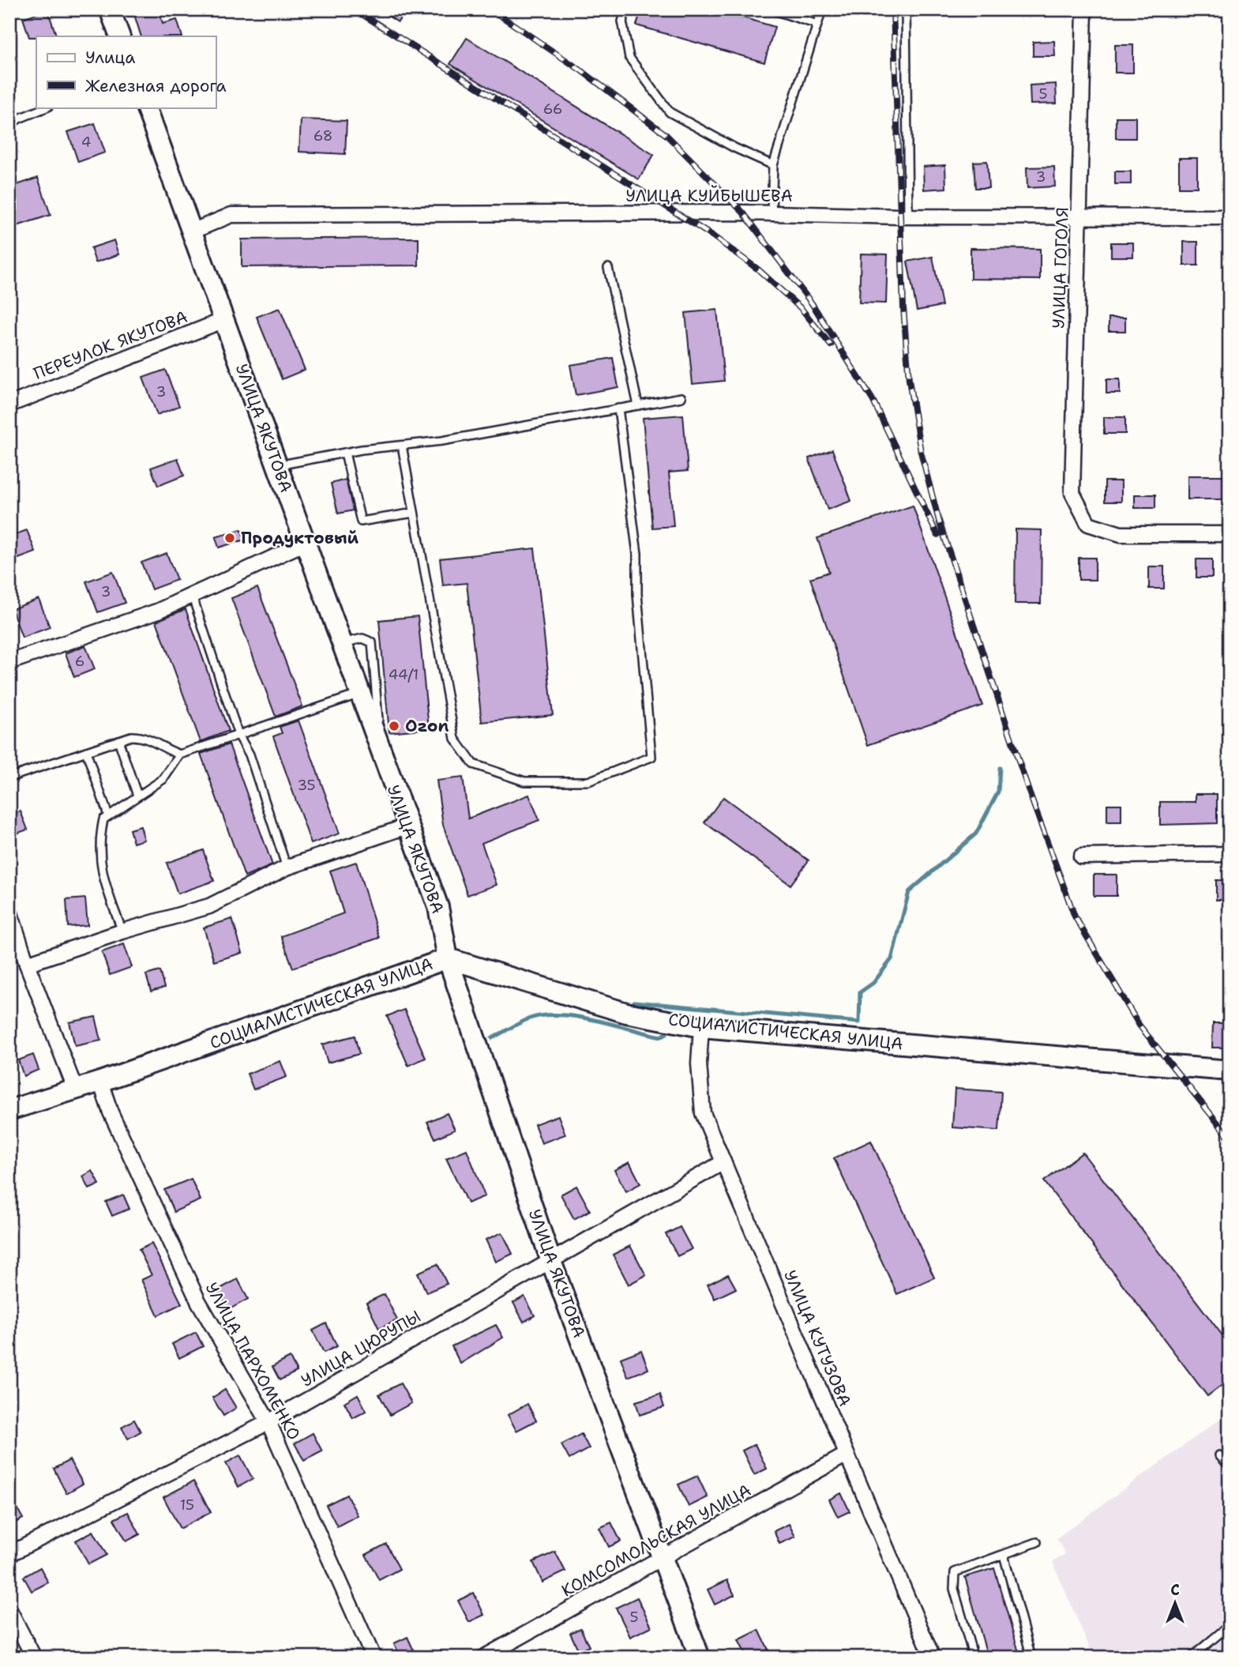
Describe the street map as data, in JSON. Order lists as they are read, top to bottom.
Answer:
{
  "streets": {
    "street": [
      "УЛИЦА КУЙБЫШЕВА",
      "УЛИЦА ГОГОЛЯ",
      "ПЕРЕУЛОК ЯКУТОВА",
      "УЛИЦА ЯКУТОВА",
      "СОЦИАЛИСТИЧЕСКАЯ УЛИЦА",
      "УЛИЦА КУТУЗОВА",
      "УЛИЦА ЦЮРУПЫ",
      "УЛИЦА ПАРХОМЕНКО",
      "КОМСОМОЛЬСКАЯ УЛИЦА"
    ]
  },
  "crossings": [
    ["УЛИЦА КУЙБЫШЕВА", "УЛИЦА ГОГОЛЯ"],
    ["УЛИЦА КУЙБЫШЕВА", "УЛИЦА ЯКУТОВА"],
    ["ПЕРЕУЛОК ЯКУТОВА", "УЛИЦА ЯКУТОВА"],
    ["УЛИЦА ЯКУТОВА", "СОЦИАЛИСТИЧЕСКАЯ УЛИЦА"],
    ["УЛИЦА ЯКУТОВА", "УЛИЦА ЦЮРУПЫ"],
    ["УЛИЦА ЯКУТОВА", "КОМСОМОЛЬСКАЯ УЛИЦА"],
    ["СОЦИАЛИСТИЧЕСКАЯ УЛИЦА", "УЛИЦА КУТУЗОВА"],
    ["СОЦИАЛИСТИЧЕСКАЯ УЛИЦА", "УЛИЦА ПАРХОМЕНКО"],
    ["УЛИЦА КУТУЗОВА", "УЛИЦА ЦЮРУПЫ"],
    ["УЛИЦА КУТУЗОВА", "КОМСОМОЛЬСКАЯ УЛИЦА"],
    ["УЛИЦА ЦЮРУПЫ", "УЛИЦА ПАРХОМЕНКО"]
  ],
  "places": ["Продуктовый", "Ozon"],
  "house_numbers": [
    "5",
    "66",
    "68",
    "4",
    "3",
    "3",
    "3",
    "6",
    "44/1",
    "35",
    "15",
    "5"
  ],
  "legend": ["Улица", "Железная дорога"],
  "north": "top"
}
